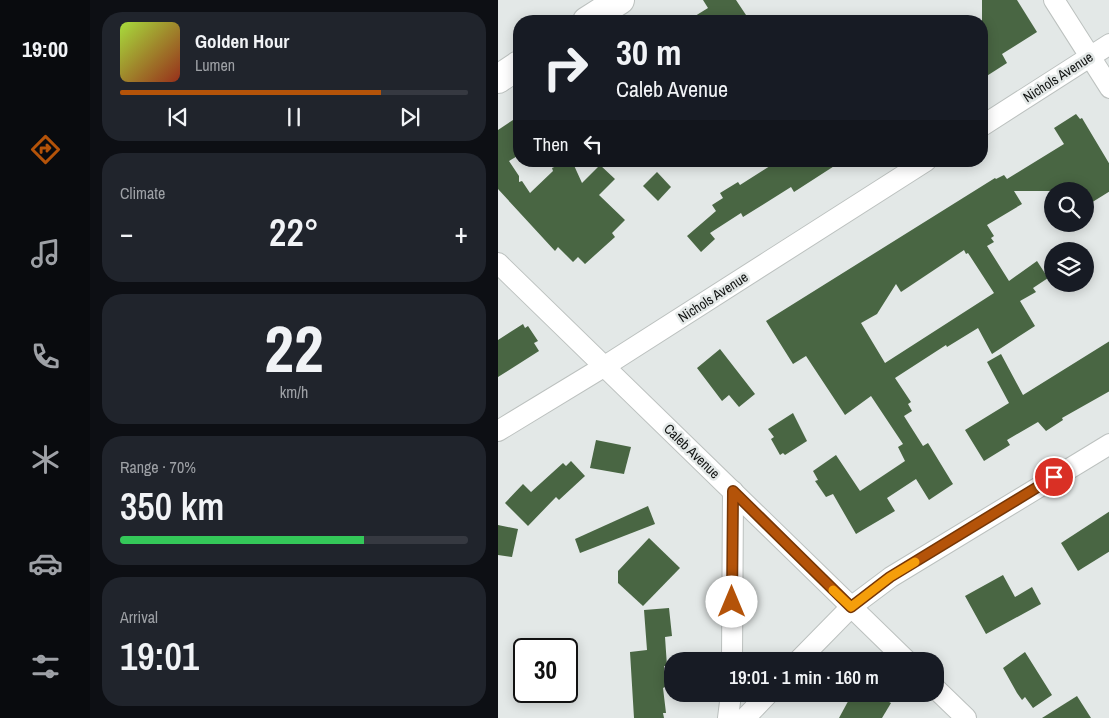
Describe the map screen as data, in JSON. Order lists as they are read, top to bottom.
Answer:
{
  "streets": {
    "street": ["Nichols Avenue", "Caleb Avenue"]
  },
  "crossings": [
    ["Nichols Avenue", "Caleb Avenue"]
  ],
  "page": {
    "tabs": "19:00",
    "turn": ["30 m", "Caleb Avenue"],
    "song": ["Golden Hour", "Lumen"],
    "then": "Then",
    "tile": [
      "Climate",
      ["22", "km/h"],
      ["Range · 70%", "350 km"],
      ["Arrival", "19:01"]
    ],
    "heat": ["−", "22°", "+"],
    "limit": "30",
    "trip": "19:01 · 1 min · 160 m"
  }
}
